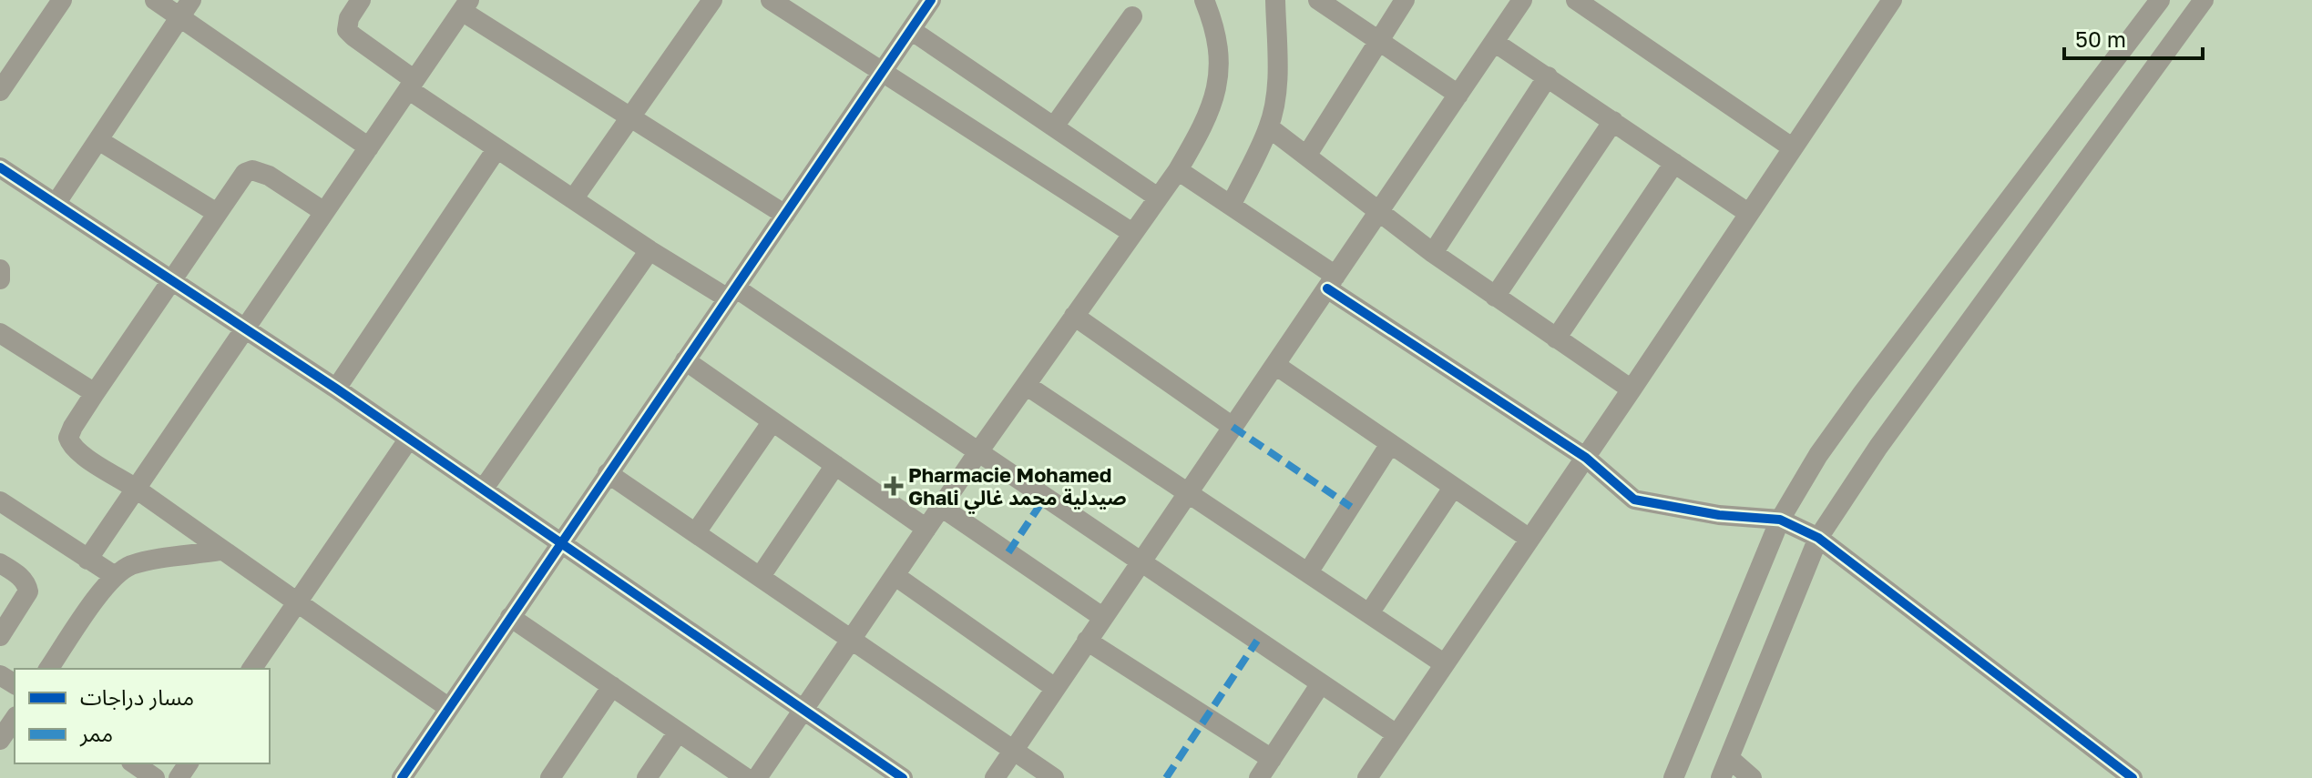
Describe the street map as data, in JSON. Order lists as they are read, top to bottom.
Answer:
{
  "places": {
    "health": ["Pharmacie Mohamed Ghali صيدلية محمد غالي"]
  },
  "legend": ["مسار دراجات", "ممر"],
  "scale_bar": "50 m"
}
